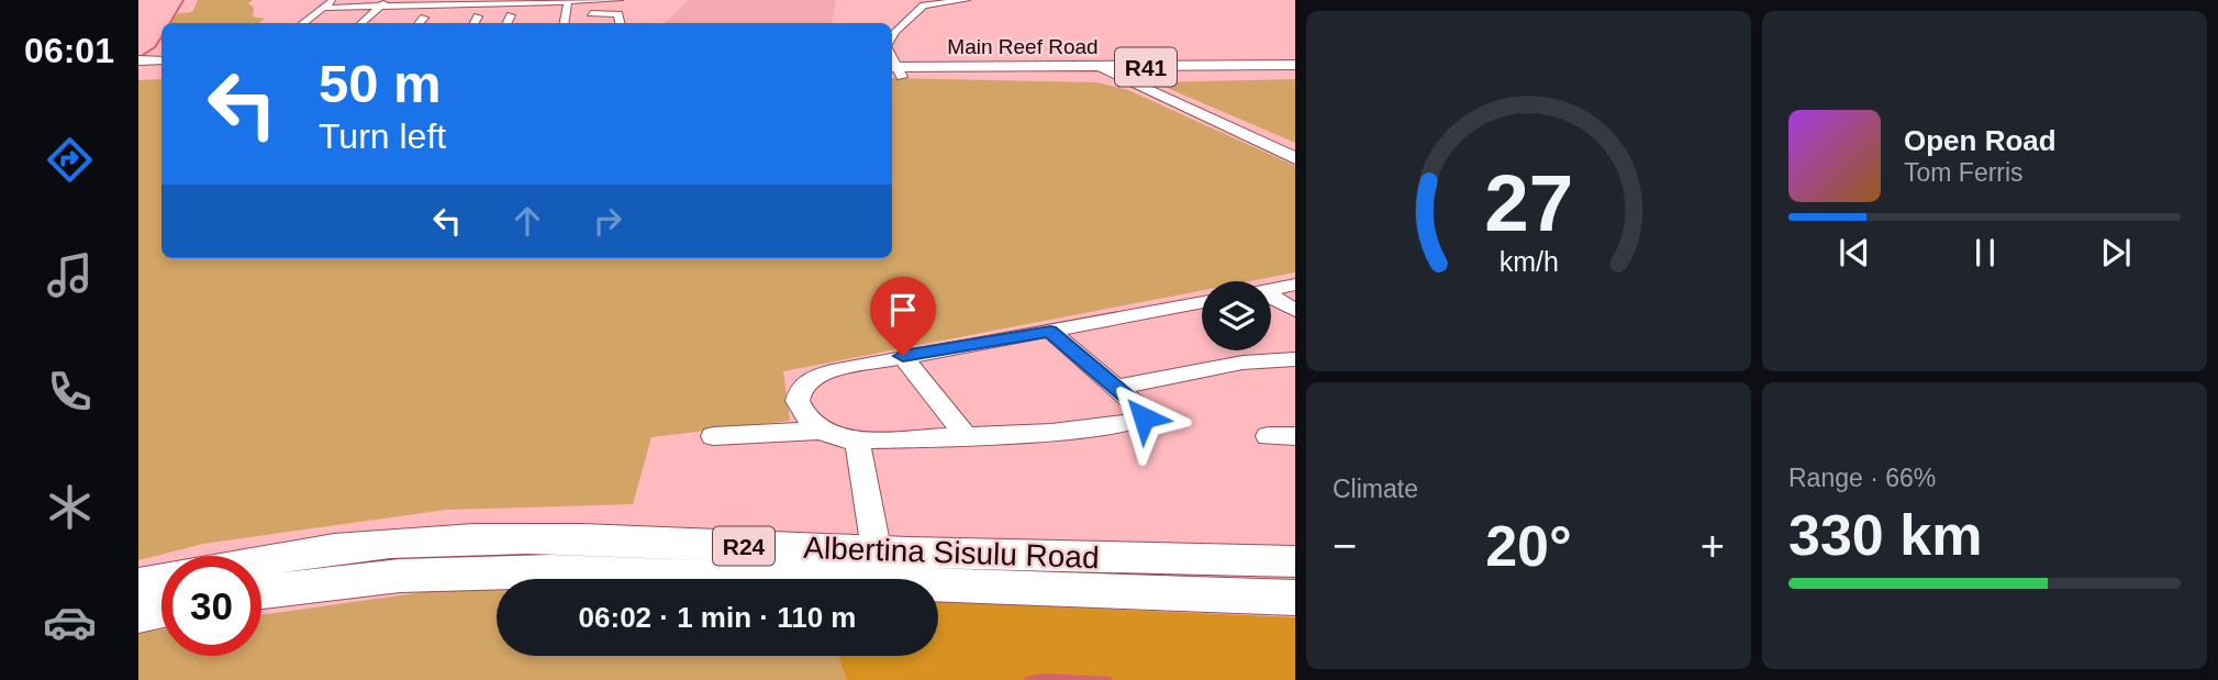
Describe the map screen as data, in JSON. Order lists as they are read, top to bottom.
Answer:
{
  "streets": {
    "main road": [
      "Main Reef Road",
      "R41",
      "R24",
      "Albertina Sisulu Road"
    ]
  },
  "page": {
    "tabs": "06:01",
    "turn": ["50 m", "Turn left"],
    "song": ["Open Road", "Tom Ferris"],
    "tile": [
      "Climate",
      ["Range · 66%", "330 km"]
    ],
    "heat": ["−", "20°", "+"],
    "limit": "30",
    "trip": "06:02 · 1 min · 110 m",
    "gauge": ["27", "km/h"]
  }
}
